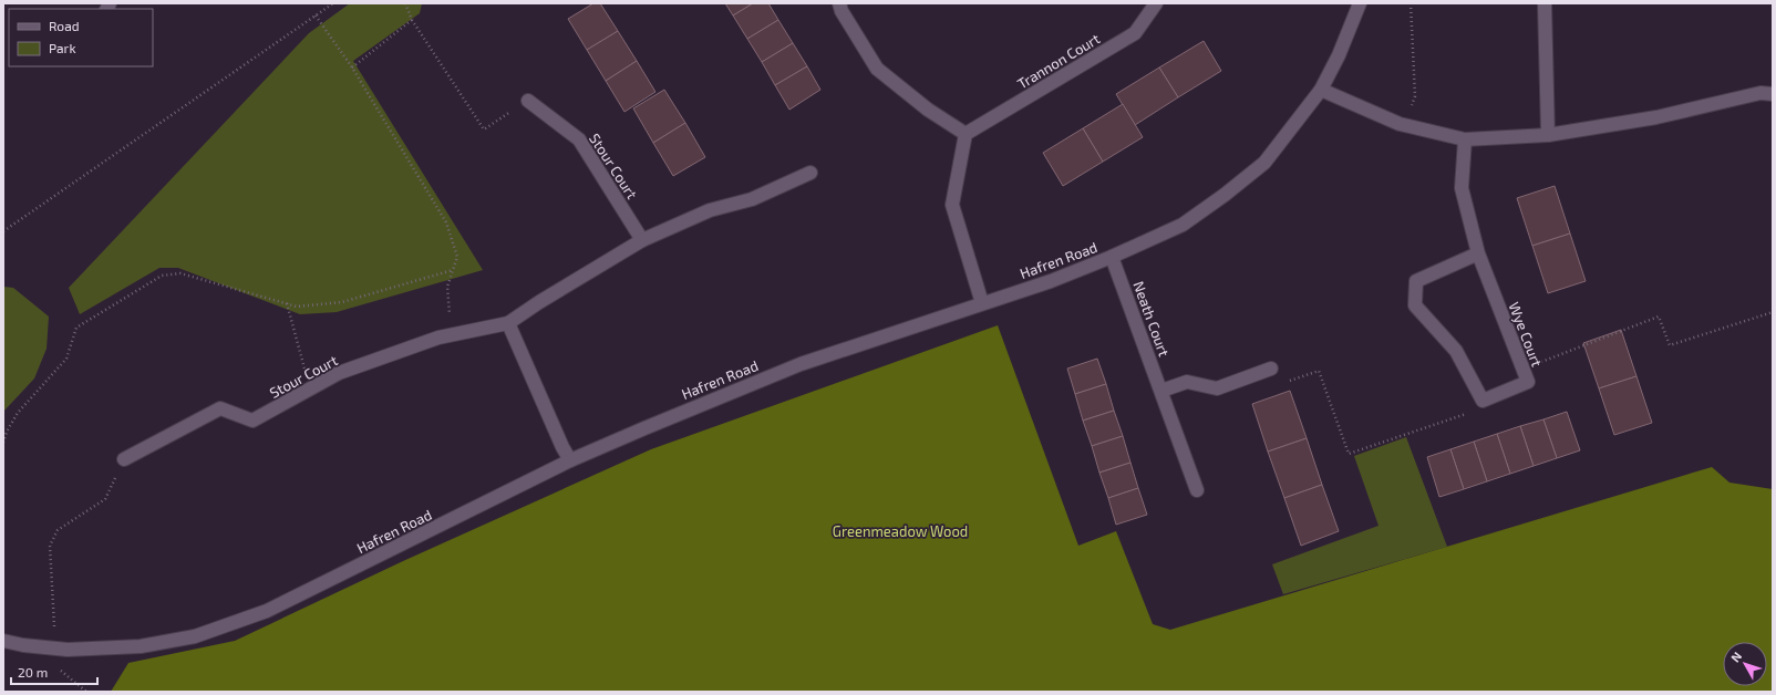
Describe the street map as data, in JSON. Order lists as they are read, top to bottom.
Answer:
{
  "streets": {
    "street": [
      "Trannon Court",
      "Stour Court",
      "Hafren Road",
      "Neath Court",
      "Wye Court"
    ]
  },
  "crossings": [
    ["Hafren Road", "Neath Court"]
  ],
  "parks": ["Greenmeadow Wood"],
  "legend": ["Road", "Park"],
  "scale_bar": "20 m",
  "north": "top left"
}
